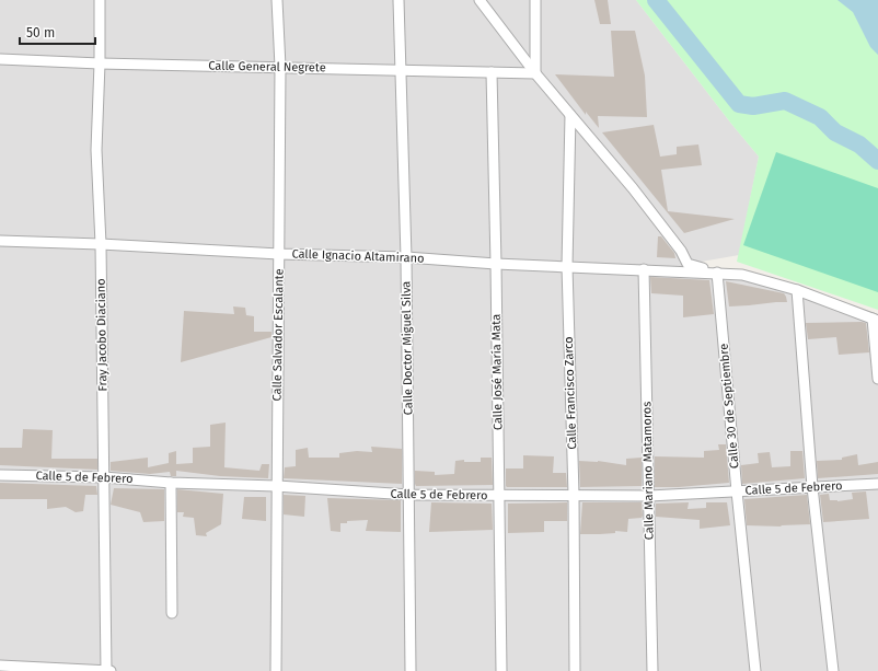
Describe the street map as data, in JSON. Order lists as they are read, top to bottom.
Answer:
{
  "streets": {
    "street": [
      "Calle General Negrete",
      "Calle Ignacio Altamirano",
      "Fray Jacobo Diaciano",
      "Calle Salvador Escalante",
      "Calle Doctor Miguel Silva",
      "Calle José María Mata",
      "Calle Francisco Zarco",
      "Calle 30 de Septiembre",
      "Calle Mariano Matamoros",
      "Calle 5 de Febrero"
    ]
  },
  "crossings": [
    ["Calle General Negrete", "Fray Jacobo Diaciano"],
    ["Calle General Negrete", "Calle Salvador Escalante"],
    ["Calle General Negrete", "Calle Doctor Miguel Silva"],
    ["Calle General Negrete", "Calle José María Mata"],
    ["Calle Ignacio Altamirano", "Fray Jacobo Diaciano"],
    ["Calle Ignacio Altamirano", "Calle Salvador Escalante"],
    ["Calle Ignacio Altamirano", "Calle Doctor Miguel Silva"],
    ["Calle Ignacio Altamirano", "Calle José María Mata"],
    ["Calle Ignacio Altamirano", "Calle Francisco Zarco"],
    ["Calle Ignacio Altamirano", "Calle 30 de Septiembre"],
    ["Calle Ignacio Altamirano", "Calle Mariano Matamoros"],
    ["Fray Jacobo Diaciano", "Calle 5 de Febrero"],
    ["Calle Salvador Escalante", "Calle 5 de Febrero"],
    ["Calle Doctor Miguel Silva", "Calle 5 de Febrero"],
    ["Calle José María Mata", "Calle 5 de Febrero"],
    ["Calle Francisco Zarco", "Calle 5 de Febrero"],
    ["Calle 30 de Septiembre", "Calle 5 de Febrero"],
    ["Calle Mariano Matamoros", "Calle 5 de Febrero"]
  ],
  "scale_bar": "50 m"
}
